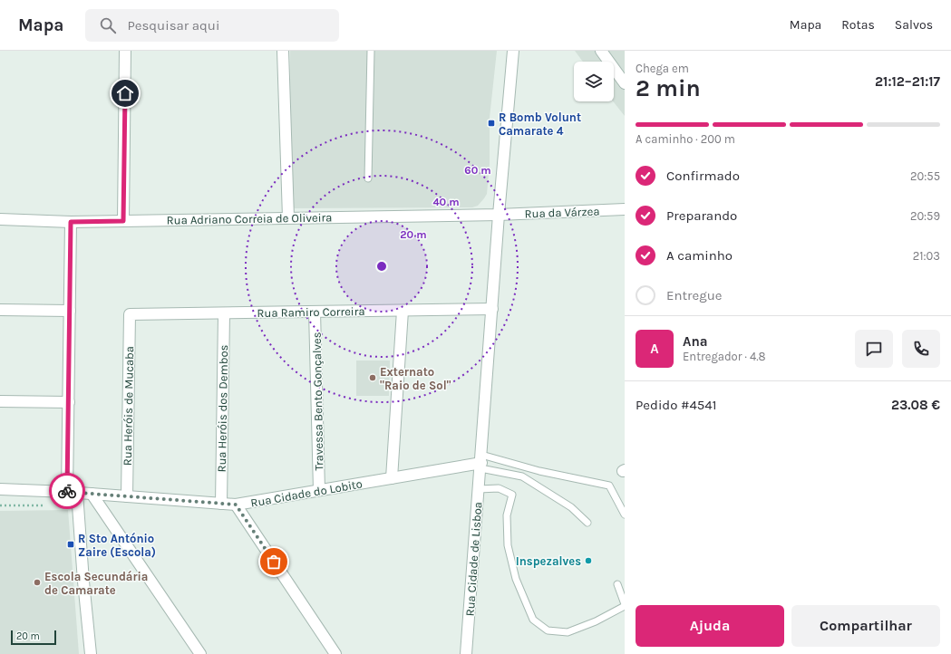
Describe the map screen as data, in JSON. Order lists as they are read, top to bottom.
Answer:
{
  "streets": {
    "street": [
      "Rua da Várzea",
      "Rua Adriano Correia de Oliveira",
      "Rua Ramiro Correira",
      "Travessa Bento Gonçalves",
      "Rua Heróis de Mucaba",
      "Rua Heróis dos Dembos",
      "Rua Cidade do Lobito",
      "Rua Cidade de Lisboa"
    ]
  },
  "crossings": [
    ["Rua da Várzea", "Rua Adriano Correia de Oliveira"],
    ["Rua da Várzea", "Rua Cidade de Lisboa"],
    ["Rua Adriano Correia de Oliveira", "Rua Cidade de Lisboa"],
    ["Rua Ramiro Correira", "Travessa Bento Gonçalves"],
    ["Rua Ramiro Correira", "Rua Heróis de Mucaba"],
    ["Rua Ramiro Correira", "Rua Heróis dos Dembos"],
    ["Rua Ramiro Correira", "Rua Cidade de Lisboa"],
    ["Travessa Bento Gonçalves", "Rua Cidade do Lobito"],
    ["Rua Heróis de Mucaba", "Rua Cidade do Lobito"],
    ["Rua Heróis dos Dembos", "Rua Cidade do Lobito"],
    ["Rua Cidade do Lobito", "Rua Cidade de Lisboa"]
  ],
  "places": {
    "transit": ["R Bomb Volunt Camarate 4", "R Sto António Zaire (Escola)"],
    "other": ["Externato \"Raio de Sol\"", "Inspezalves", "Escola Secundária de Camarate"]
  },
  "scale_bar": "20 m",
  "page": {
    "header": "Mapa",
    "search": "Pesquisar aqui",
    "nav": ["Mapa", "Rotas", "Salvos"],
    "heading": ["2 min", "Chega em", "21:12–21:17"],
    "panel": [
      "Ana",
      "Entregador · 4.8",
      "Pedido #4541",
      "23.08 €"
    ],
    "bar": "A caminho · 200 m",
    "list": [
      ["Confirmado", "20:55"],
      ["Preparando", "20:59"],
      ["A caminho", "21:03"],
      "Entregue"
    ],
    "round": "A",
    "buttons": ["Ajuda", "Compartilhar"],
    "scale": "20 m"
  },
  "rings": ["60 m", "40 m", "20 m"]
}
